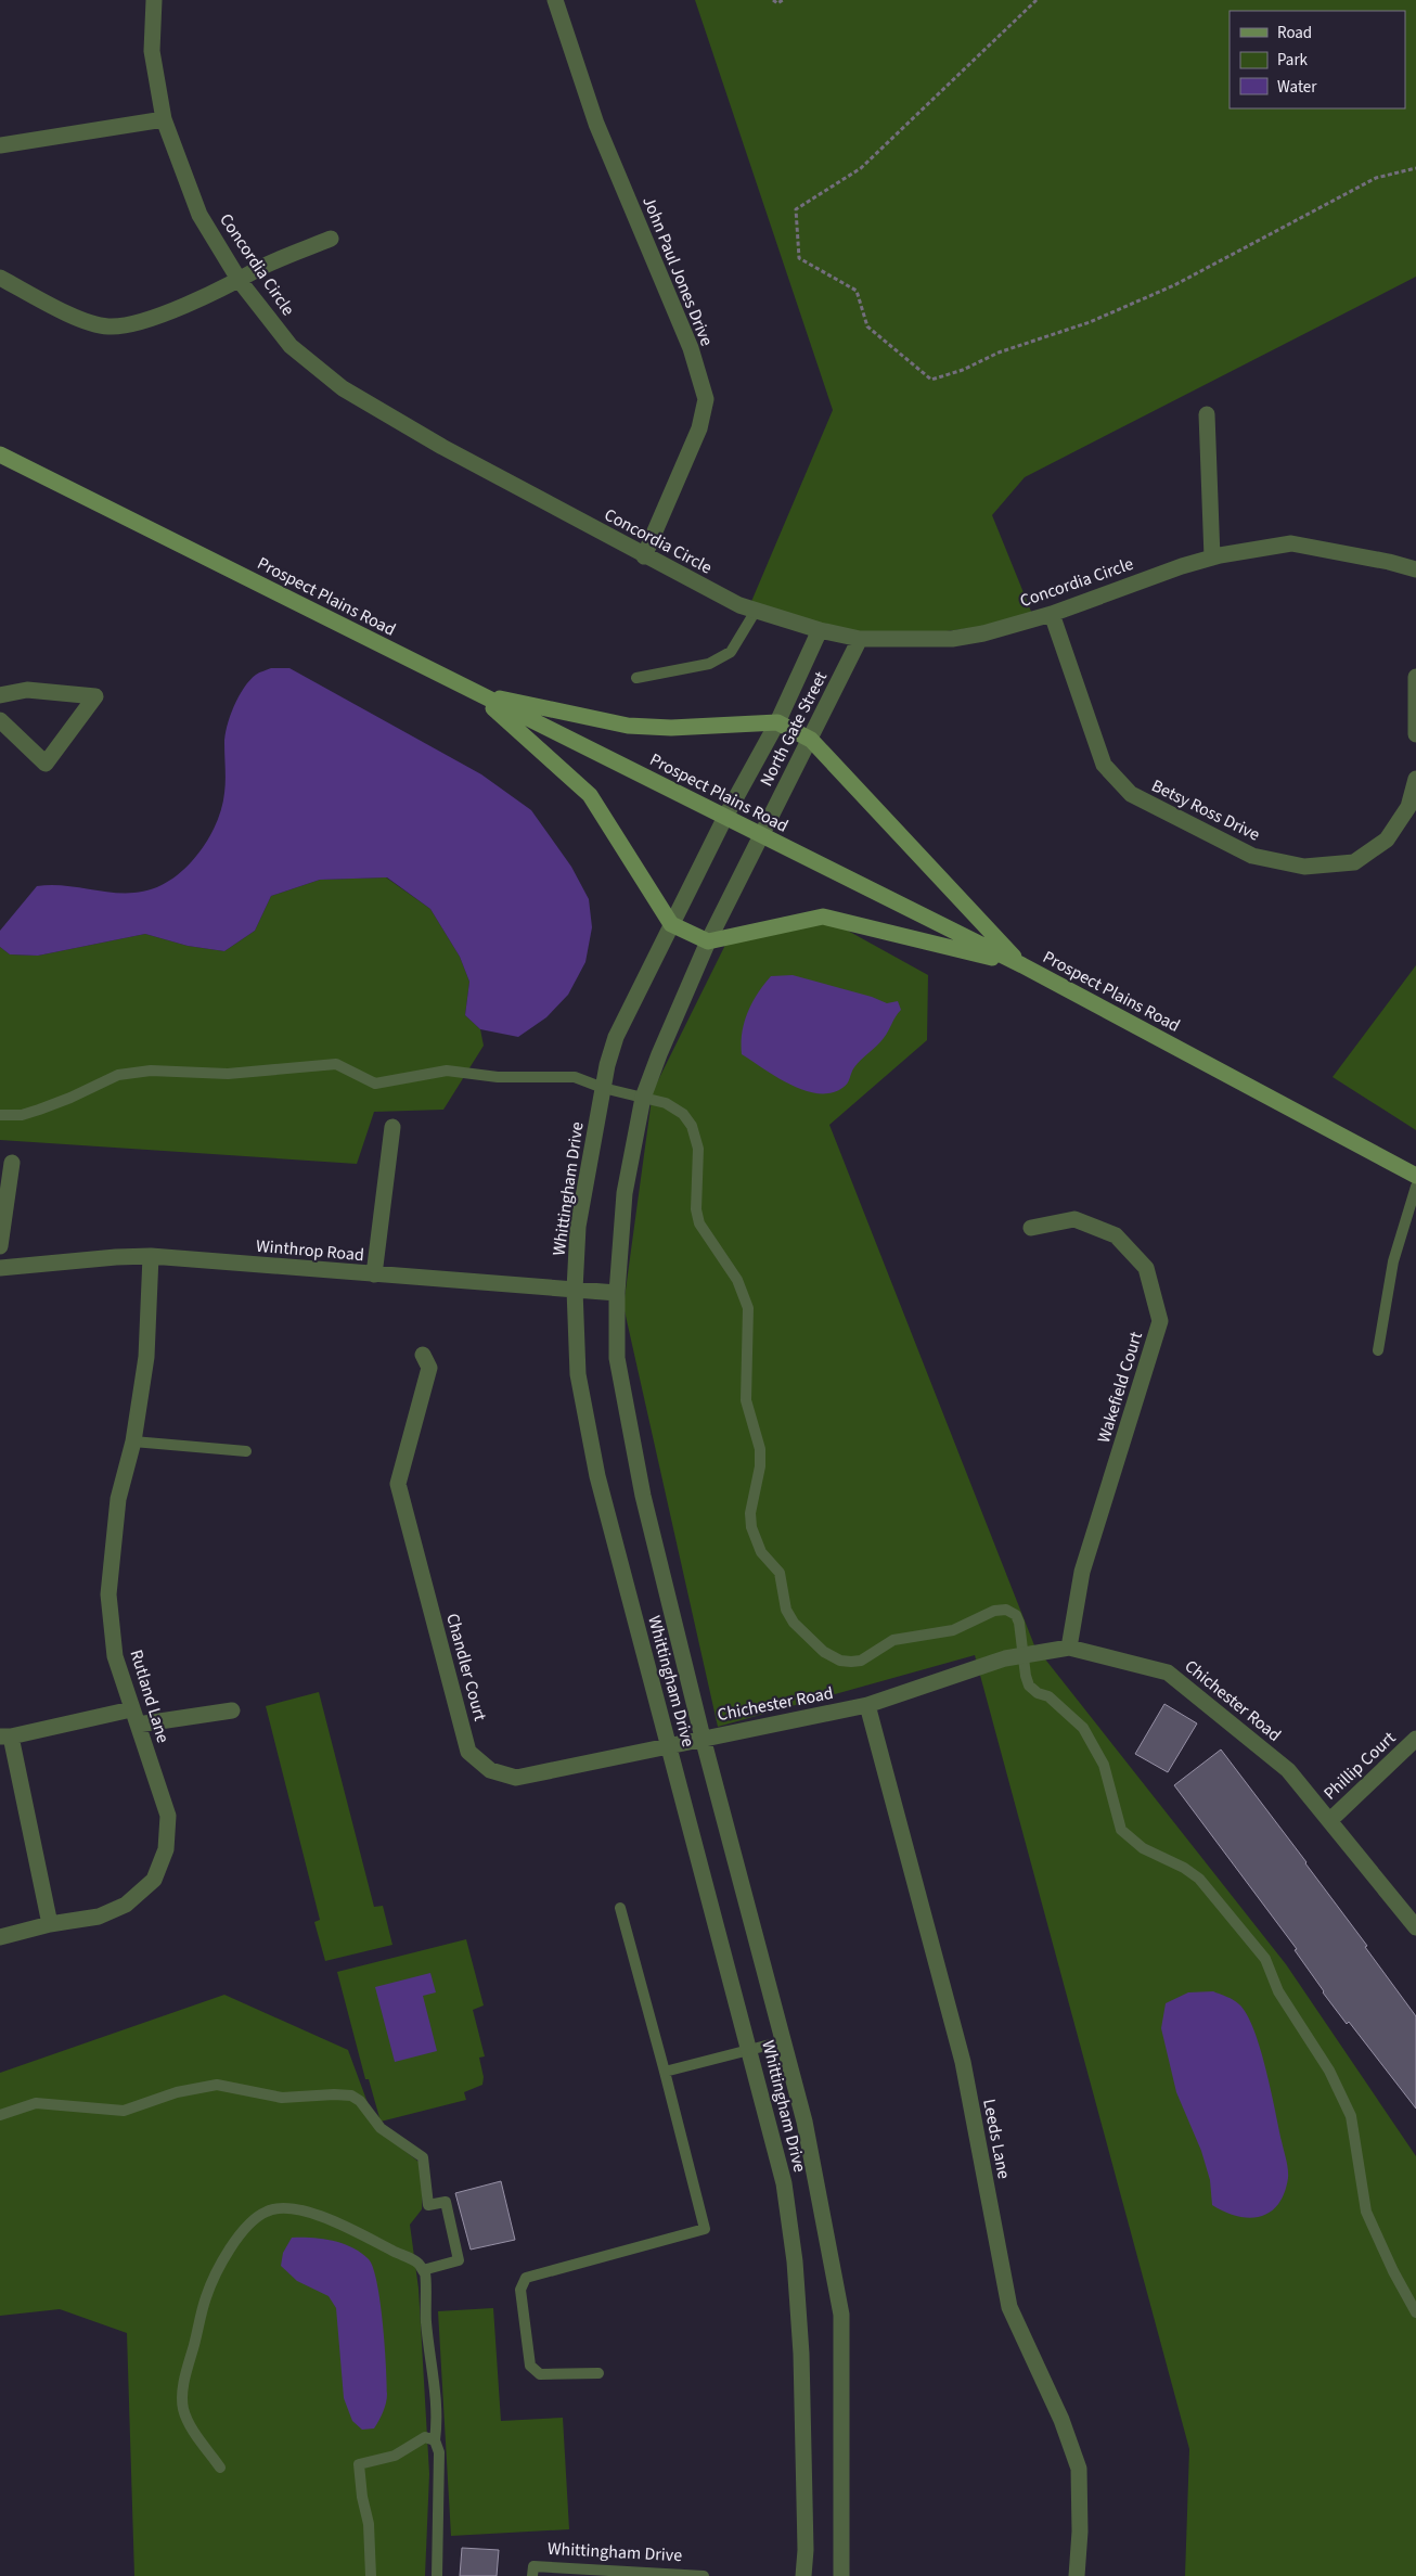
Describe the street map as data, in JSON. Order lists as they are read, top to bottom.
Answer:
{
  "streets": {
    "street": [
      "Concordia Circle",
      "John Paul Jones Drive",
      "Prospect Plains Road",
      "North Gate Street",
      "Betsy Ross Drive",
      "Whittingham Drive",
      "Winthrop Road",
      "Wakefield Court",
      "Chandler Court",
      "Rutland Lane",
      "Chichester Road",
      "Phillip Court",
      "Leeds Lane"
    ]
  },
  "crossings": [
    ["Concordia Circle", "John Paul Jones Drive"],
    ["Concordia Circle", "North Gate Street"],
    ["Concordia Circle", "Betsy Ross Drive"],
    ["Prospect Plains Road", "North Gate Street"],
    ["Prospect Plains Road", "Whittingham Drive"],
    ["North Gate Street", "Whittingham Drive"],
    ["Whittingham Drive", "Winthrop Road"],
    ["Whittingham Drive", "Chandler Court"],
    ["Whittingham Drive", "Chichester Road"],
    ["Winthrop Road", "Rutland Lane"],
    ["Wakefield Court", "Chichester Road"],
    ["Chandler Court", "Chichester Road"],
    ["Chichester Road", "Phillip Court"],
    ["Chichester Road", "Leeds Lane"]
  ],
  "legend": ["Road", "Park", "Water"]
}
